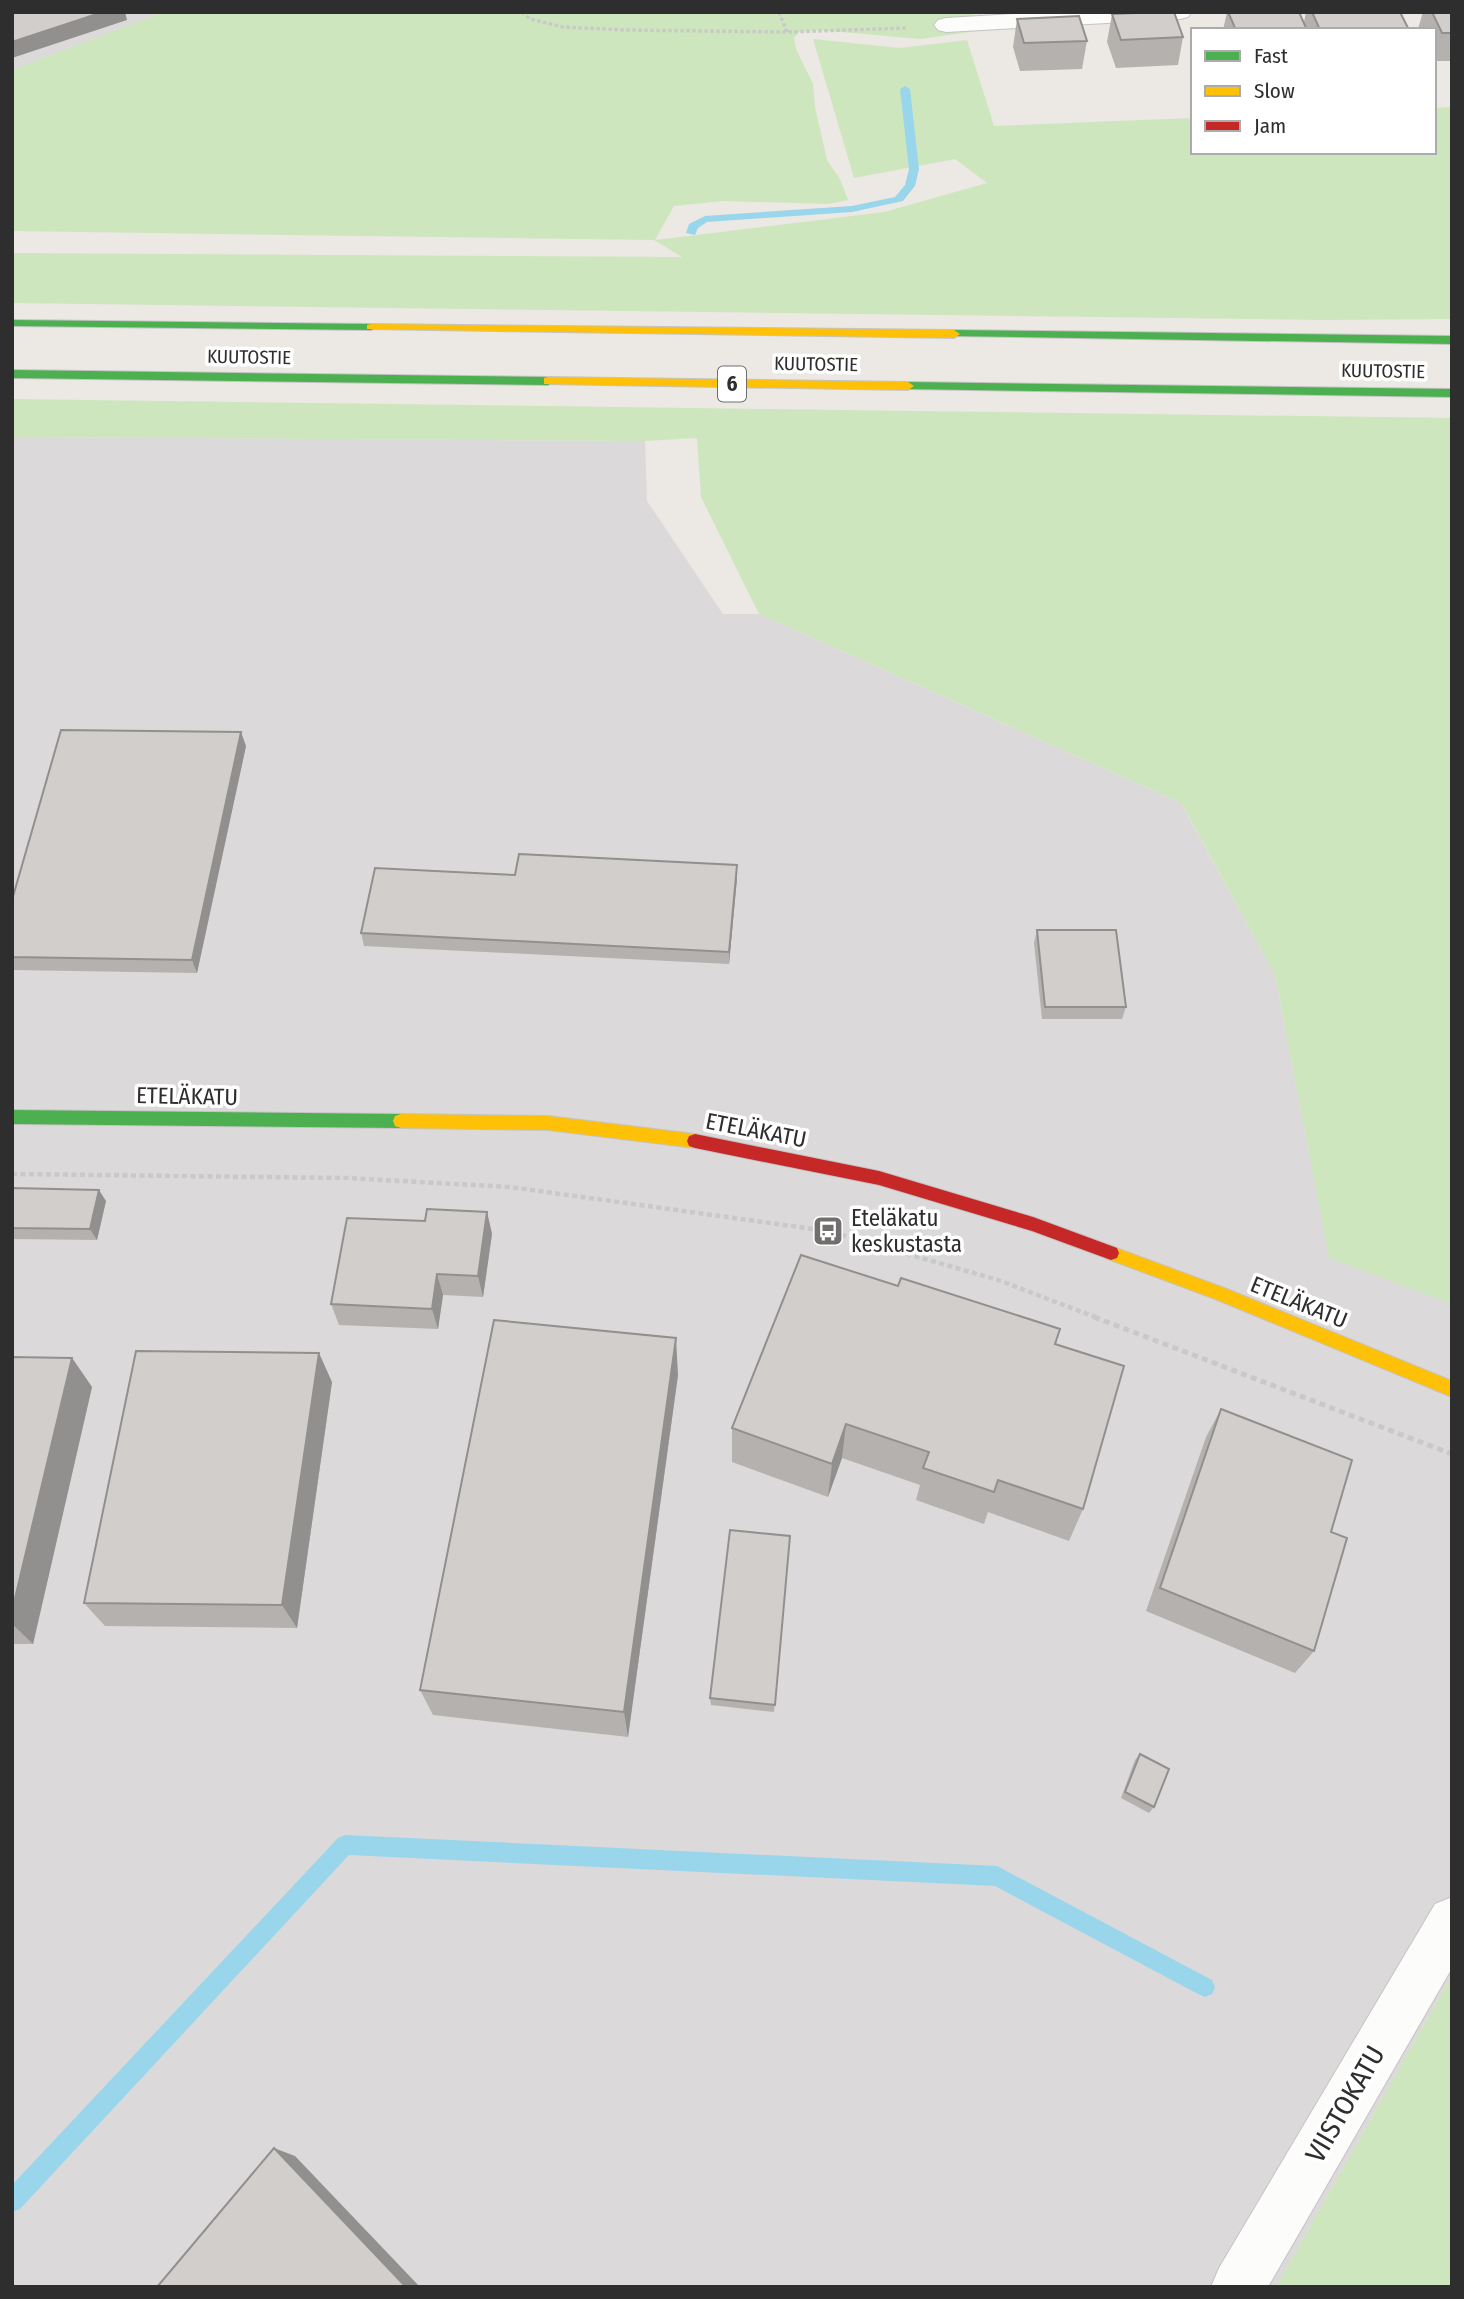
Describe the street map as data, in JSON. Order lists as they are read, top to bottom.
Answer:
{
  "streets": {
    "main road": ["KUUTOSTIE", "6", "ETELÄKATU"],
    "street": ["VIISTOKATU"]
  },
  "places": {
    "bus stop": ["Eteläkatu keskustasta"]
  },
  "legend": ["Fast", "Slow", "Jam"]
}
